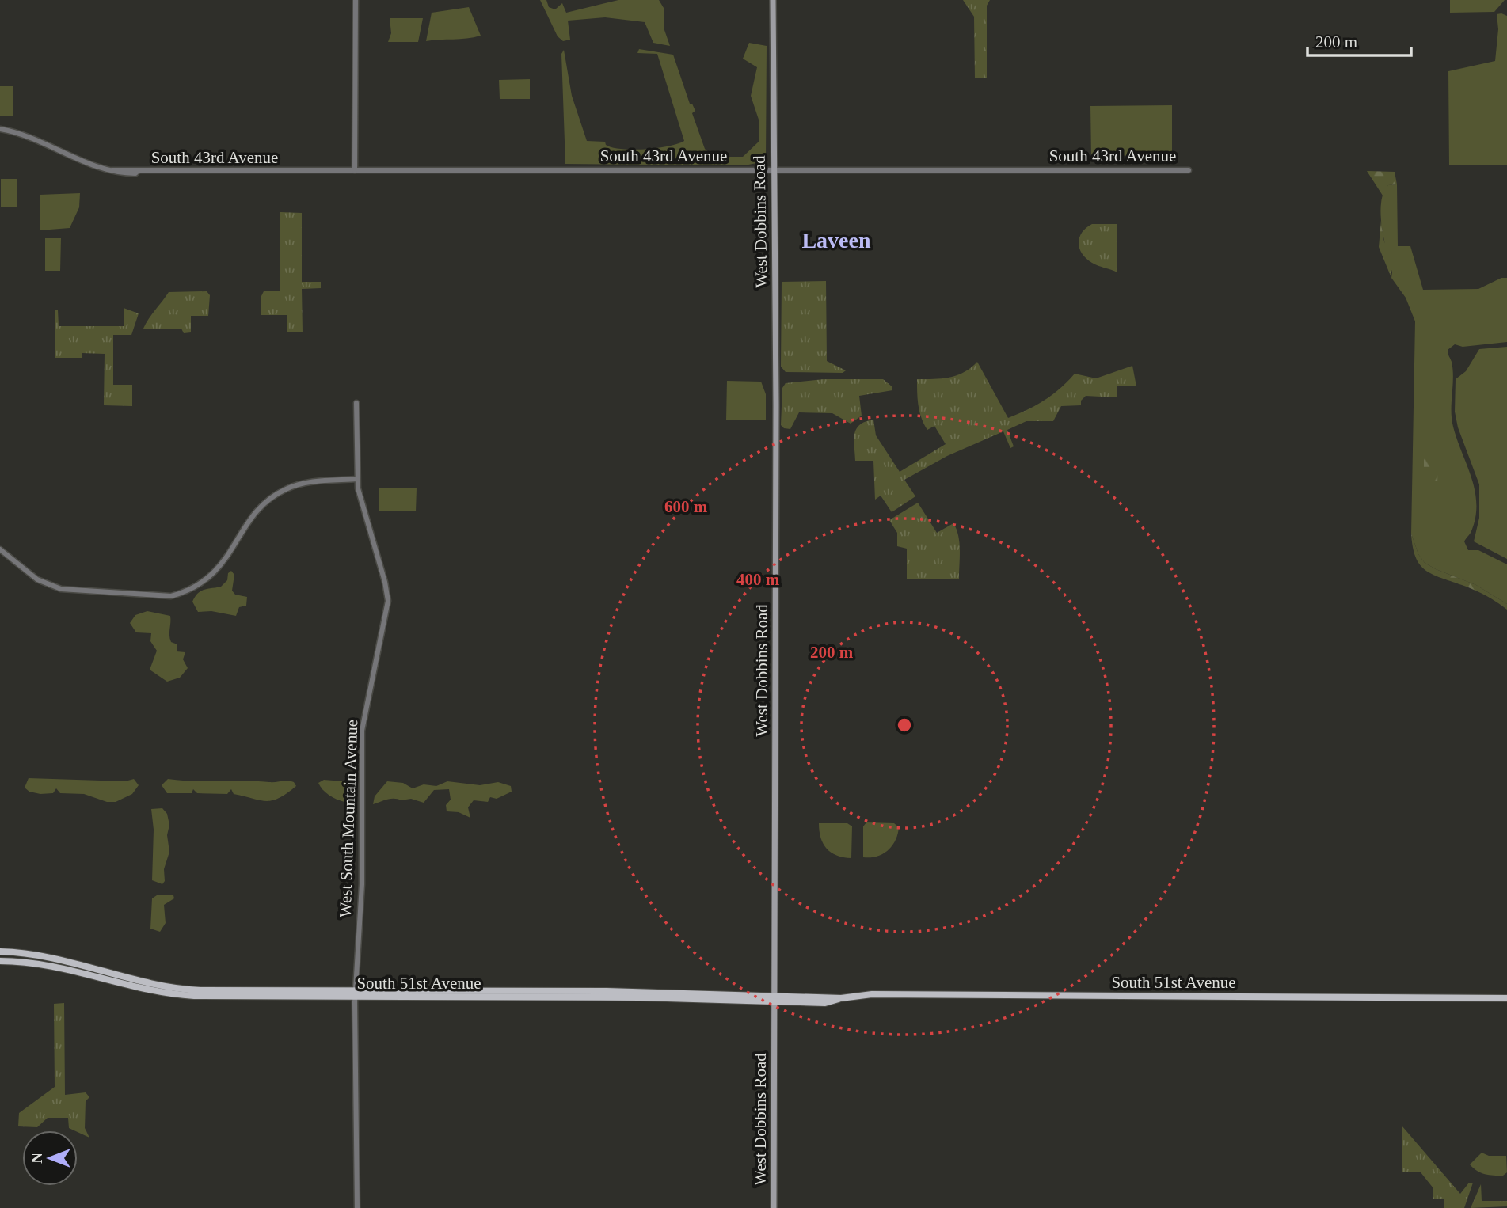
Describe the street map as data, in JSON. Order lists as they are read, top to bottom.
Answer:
{
  "streets": {
    "main road": ["West Dobbins Road", "South 51st Avenue"],
    "street": ["South 43rd Avenue", "West South Mountain Avenue"]
  },
  "crossings": [
    ["South 43rd Avenue", "West Dobbins Road"],
    ["West Dobbins Road", "South 51st Avenue"],
    ["West South Mountain Avenue", "South 51st Avenue"]
  ],
  "districts": ["Laveen"],
  "scale_bar": "200 m",
  "north": "left",
  "rings": ["600 m", "400 m", "200 m"]
}
